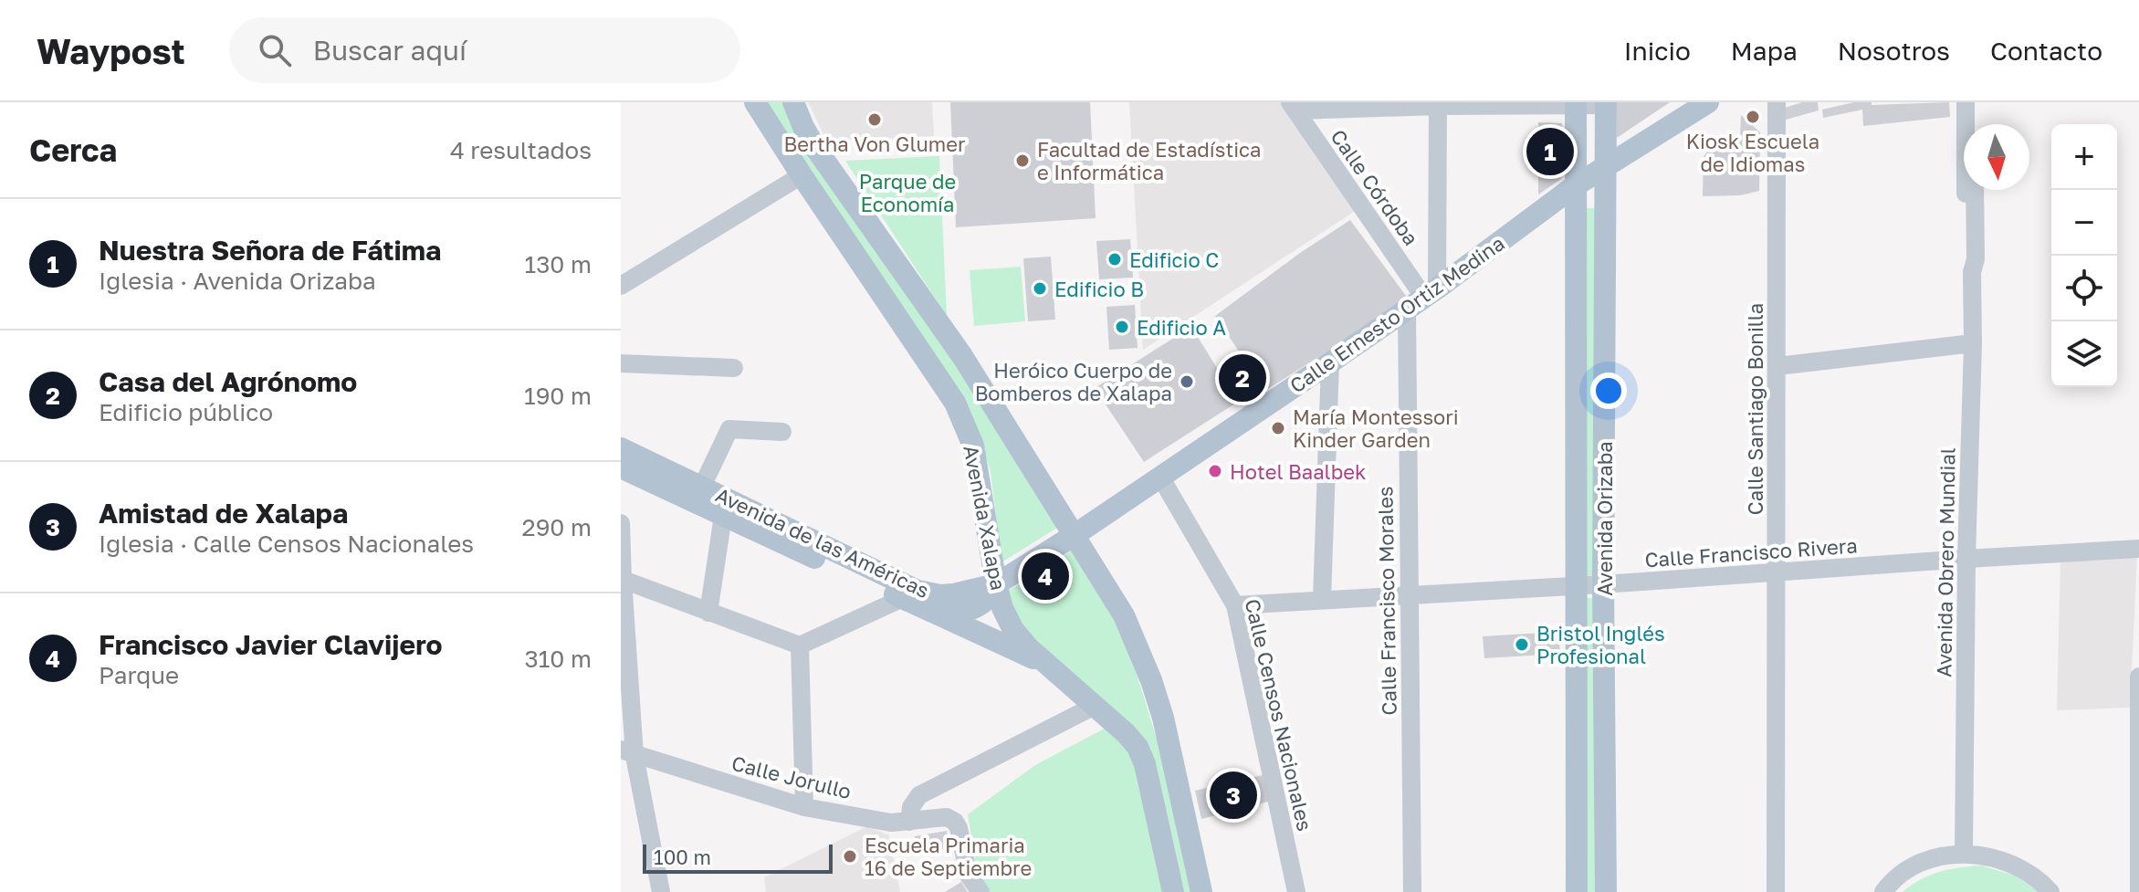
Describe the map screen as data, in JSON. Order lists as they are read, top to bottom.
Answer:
{
  "streets": {
    "main road": [
      "Calle Ernesto Ortiz Medina",
      "Avenida Xalapa",
      "Avenida Orizaba",
      "Avenida de las Américas"
    ],
    "street": [
      "Calle Córdoba",
      "Calle Santiago Bonilla",
      "Calle Francisco Rivera",
      "Avenida Obrero Mundial",
      "Calle Francisco Morales",
      "Calle Censos Nacionales",
      "Calle Jorullo"
    ]
  },
  "crossings": [
    ["Calle Córdoba", "Calle Ernesto Ortiz Medina"],
    ["Calle Córdoba", "Calle Francisco Morales"],
    ["Calle Ernesto Ortiz Medina", "Avenida Xalapa"],
    ["Calle Ernesto Ortiz Medina", "Avenida Orizaba"],
    ["Calle Ernesto Ortiz Medina", "Avenida de las Américas"],
    ["Calle Ernesto Ortiz Medina", "Calle Francisco Morales"],
    ["Calle Ernesto Ortiz Medina", "Calle Censos Nacionales"],
    ["Calle Santiago Bonilla", "Calle Francisco Rivera"],
    ["Avenida Xalapa", "Avenida de las Américas"],
    ["Avenida Orizaba", "Calle Francisco Rivera"],
    ["Calle Francisco Rivera", "Avenida Obrero Mundial"],
    ["Calle Francisco Rivera", "Calle Francisco Morales"],
    ["Calle Francisco Rivera", "Calle Censos Nacionales"]
  ],
  "parks": ["Parque de Economía"],
  "places": [
    "Kiosk Escuela de Idiomas",
    "Bertha Von Glumer",
    "Facultad de Estadística e Informática",
    "Edificio C",
    "Edificio B",
    "Edificio A",
    "Heróico Cuerpo de Bomberos de Xalapa",
    "María Montessori Kinder Garden",
    "Hotel Baalbek",
    "Bristol Inglés Profesional",
    "Escuela Primaria 16 de Septiembre"
  ],
  "scale_bar": "100 m",
  "north": "bottom",
  "page": {
    "header": "Waypost",
    "search": "Buscar aquí",
    "nav": [
      "Inicio",
      "Mapa",
      "Nosotros",
      "Contacto"
    ],
    "heading": ["Cerca", "4 resultados"],
    "map_buttons": ["+", "−"],
    "pins": [
      "1",
      "2",
      "4",
      "3"
    ],
    "list": [
      {
        "mark": "1",
        "name": "Nuestra Señora de Fátima",
        "note": "Iglesia · Avenida Orizaba",
        "value": "130 m"
      },
      {
        "mark": "2",
        "name": "Casa del Agrónomo",
        "note": "Edificio público",
        "value": "190 m"
      },
      {
        "mark": "3",
        "name": "Amistad de Xalapa",
        "note": "Iglesia · Calle Censos Nacionales",
        "value": "290 m"
      },
      {
        "mark": "4",
        "name": "Francisco Javier Clavijero",
        "note": "Parque",
        "value": "310 m"
      }
    ],
    "scale": "100 m"
  }
}
